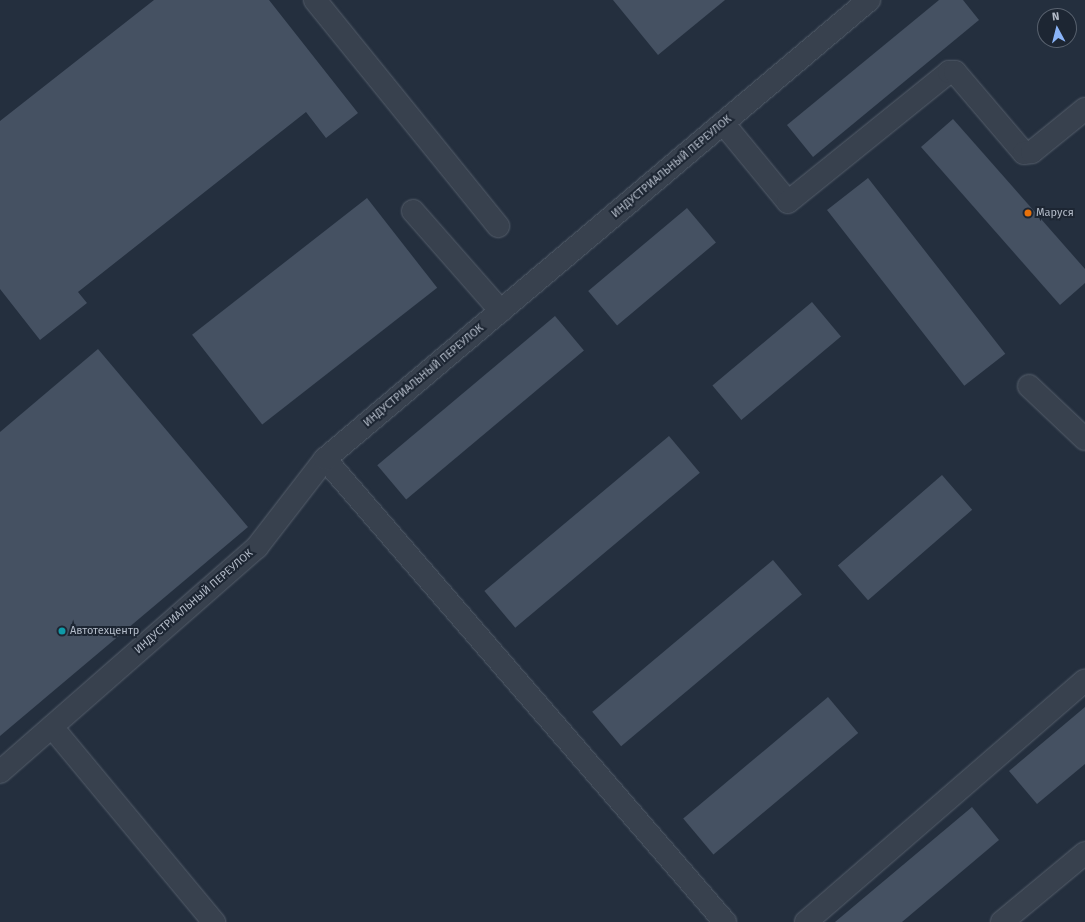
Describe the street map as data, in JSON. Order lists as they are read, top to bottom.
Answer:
{
  "streets": {
    "street": ["ИНДУСТРИАЛЬНЫЙ ПЕРЕУЛОК"]
  },
  "places": ["Маруся", "Автотехцентр"],
  "north": "top"
}
